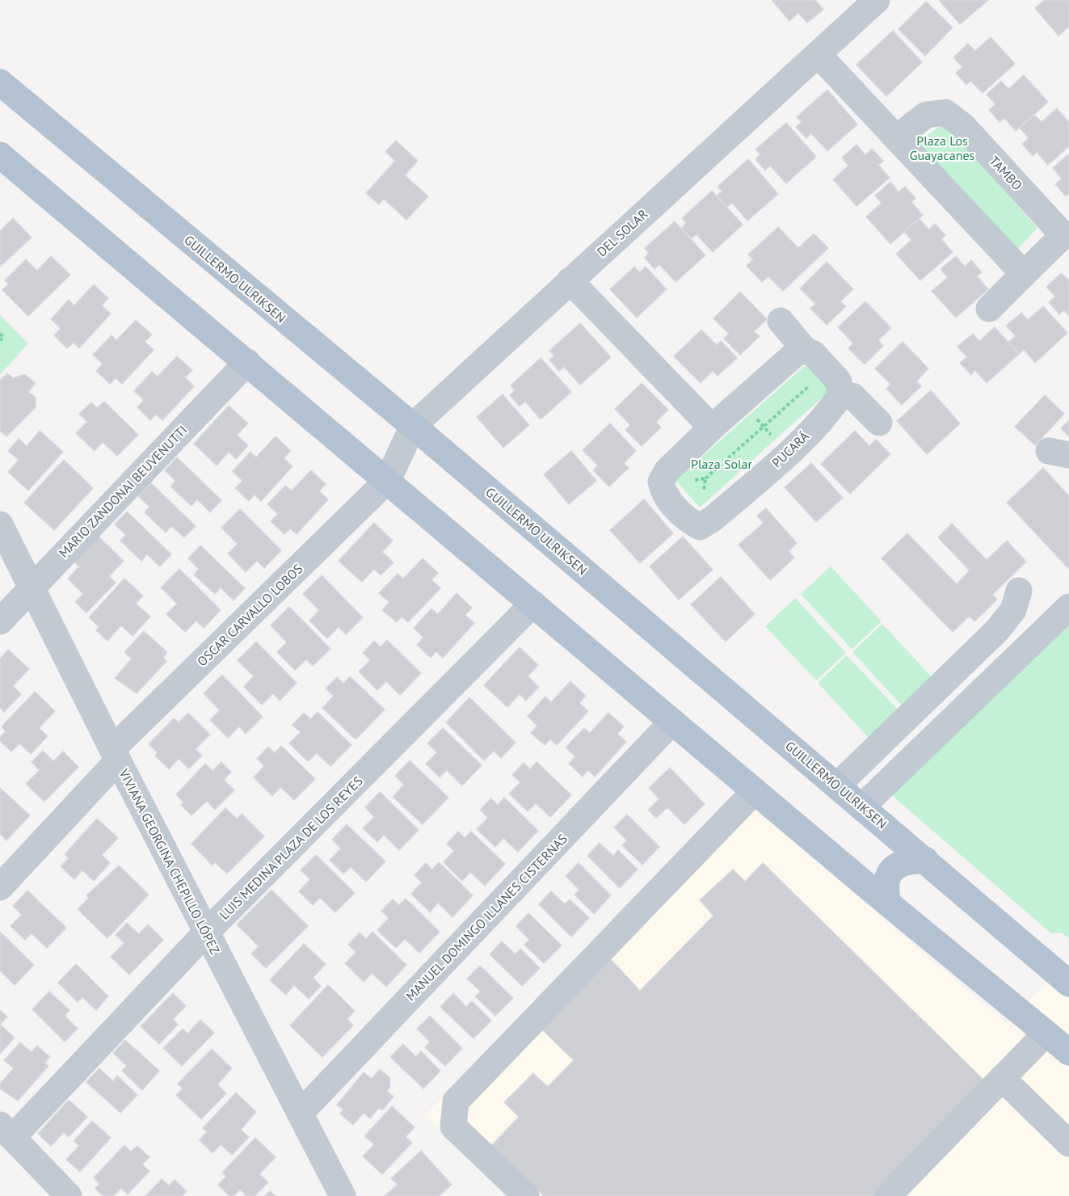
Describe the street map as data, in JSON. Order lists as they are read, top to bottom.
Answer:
{
  "streets": {
    "main road": ["GUILLERMO ULRIKSEN"],
    "street": [
      "TAMBO",
      "DEL SOLAR",
      "PUCARÁ",
      "MARIO ZANDONAI BEUVENUTTI",
      "OSCAR CARVALLO LOBOS",
      "LUIS MEDINA PLAZA DE LOS REYES",
      "VIVIANA GEORGINA CHEPILLO LÓPEZ",
      "MANUEL DOMINGO ILLANES CISTERNAS"
    ]
  },
  "crossings": [
    ["DEL SOLAR", "GUILLERMO ULRIKSEN"],
    ["DEL SOLAR", "OSCAR CARVALLO LOBOS"],
    ["MARIO ZANDONAI BEUVENUTTI", "VIVIANA GEORGINA CHEPILLO LÓPEZ"],
    ["OSCAR CARVALLO LOBOS", "VIVIANA GEORGINA CHEPILLO LÓPEZ"],
    ["LUIS MEDINA PLAZA DE LOS REYES", "VIVIANA GEORGINA CHEPILLO LÓPEZ"],
    ["VIVIANA GEORGINA CHEPILLO LÓPEZ", "MANUEL DOMINGO ILLANES CISTERNAS"]
  ],
  "parks": ["Plaza Los Guayacanes", "Plaza Solar"]
}
